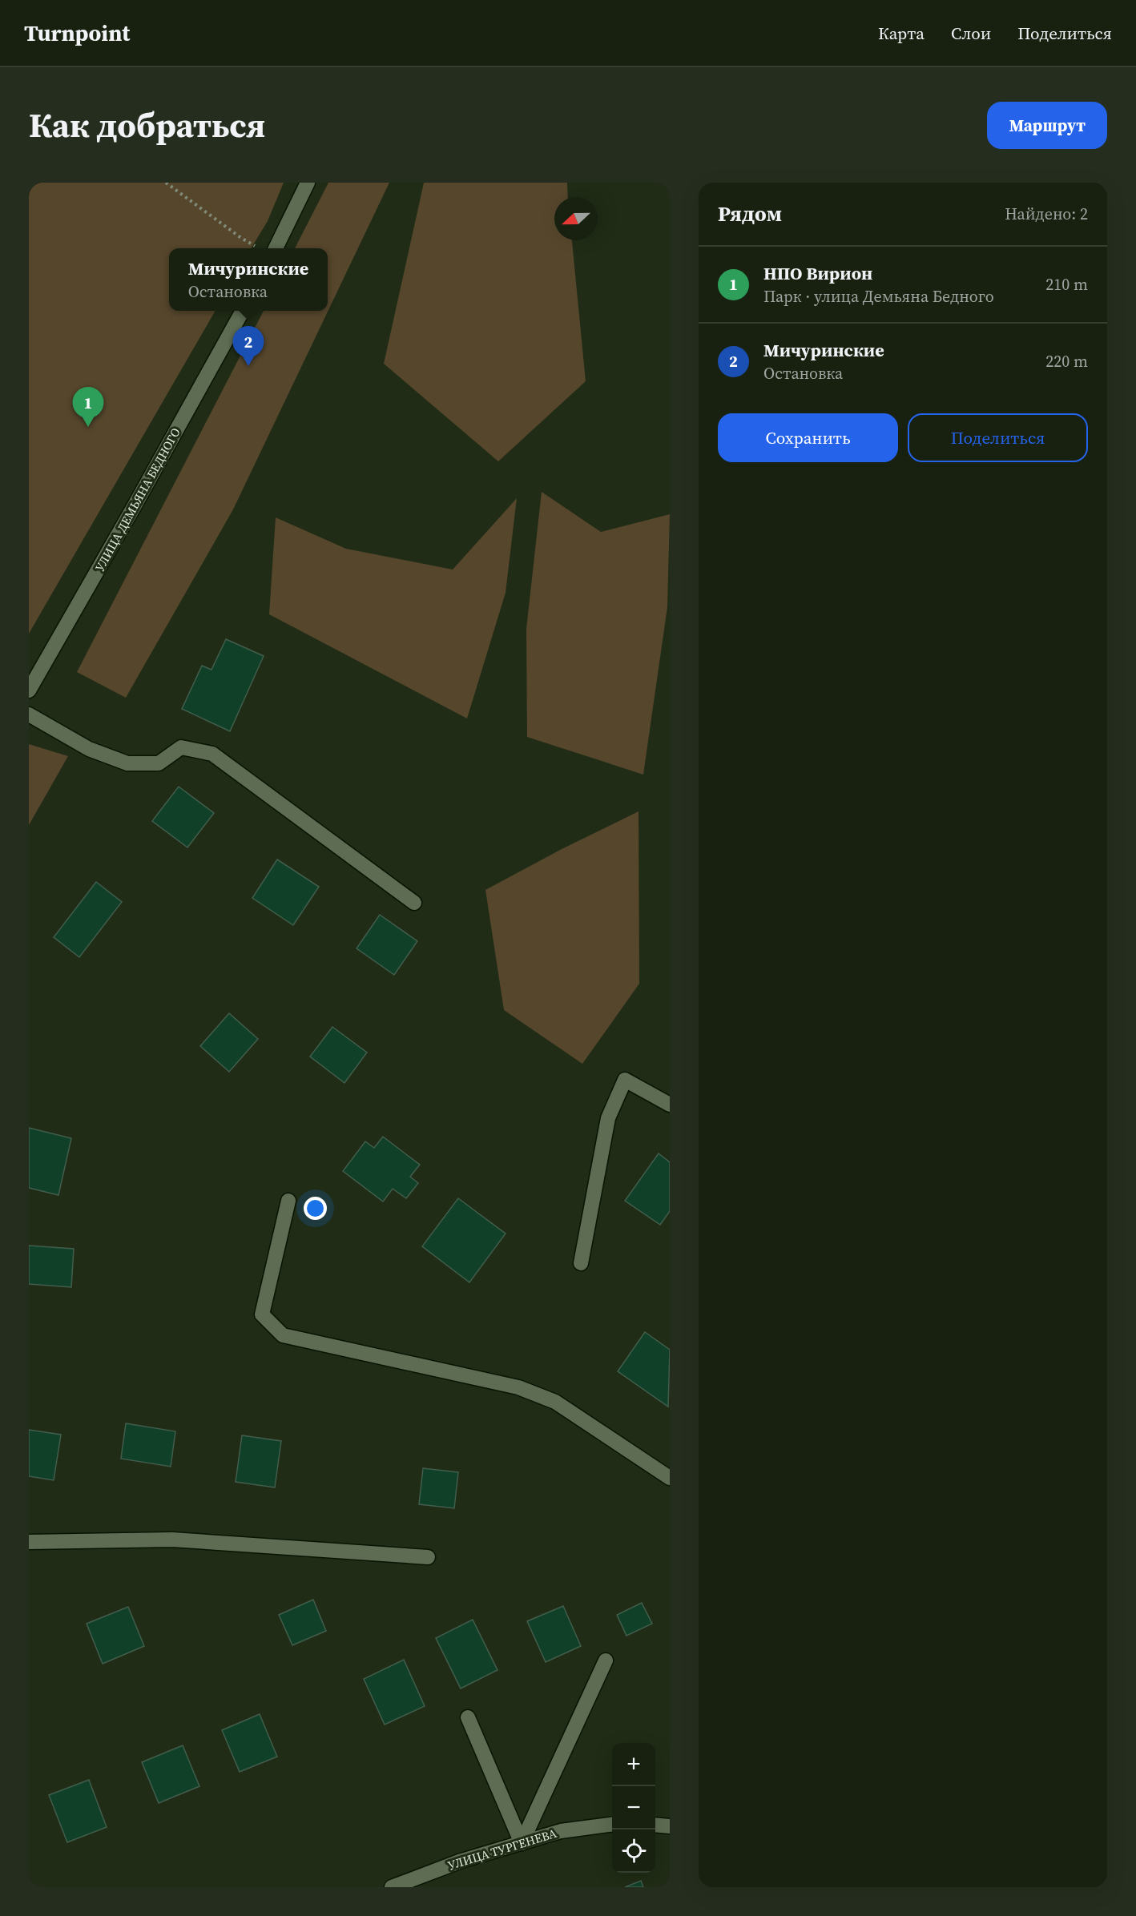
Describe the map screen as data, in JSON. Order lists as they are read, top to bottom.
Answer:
{
  "streets": {
    "street": ["УЛИЦА ДЕМЬЯНА БЕДНОГО", "УЛИЦА ТУРГЕНЕВА"]
  },
  "north": "left",
  "page": {
    "header": "Turnpoint",
    "nav": ["Карта", "Слои", "Поделиться"],
    "title": "Как добраться",
    "buttons": [
      "Маршрут",
      ["Сохранить", "Поделиться"]
    ],
    "heading": ["Рядом", "Найдено: 2"],
    "list": [
      {
        "mark": "1",
        "name": "НПО Вирион",
        "note": "Парк · улица Демьяна Бедного",
        "value": "210 m"
      },
      {
        "mark": "2",
        "name": "Мичуринские",
        "note": "Остановка",
        "value": "220 m"
      }
    ],
    "popup": ["Мичуринские", "Остановка"],
    "pins": ["2", "1"],
    "map_buttons": ["+", "−"]
  }
}
